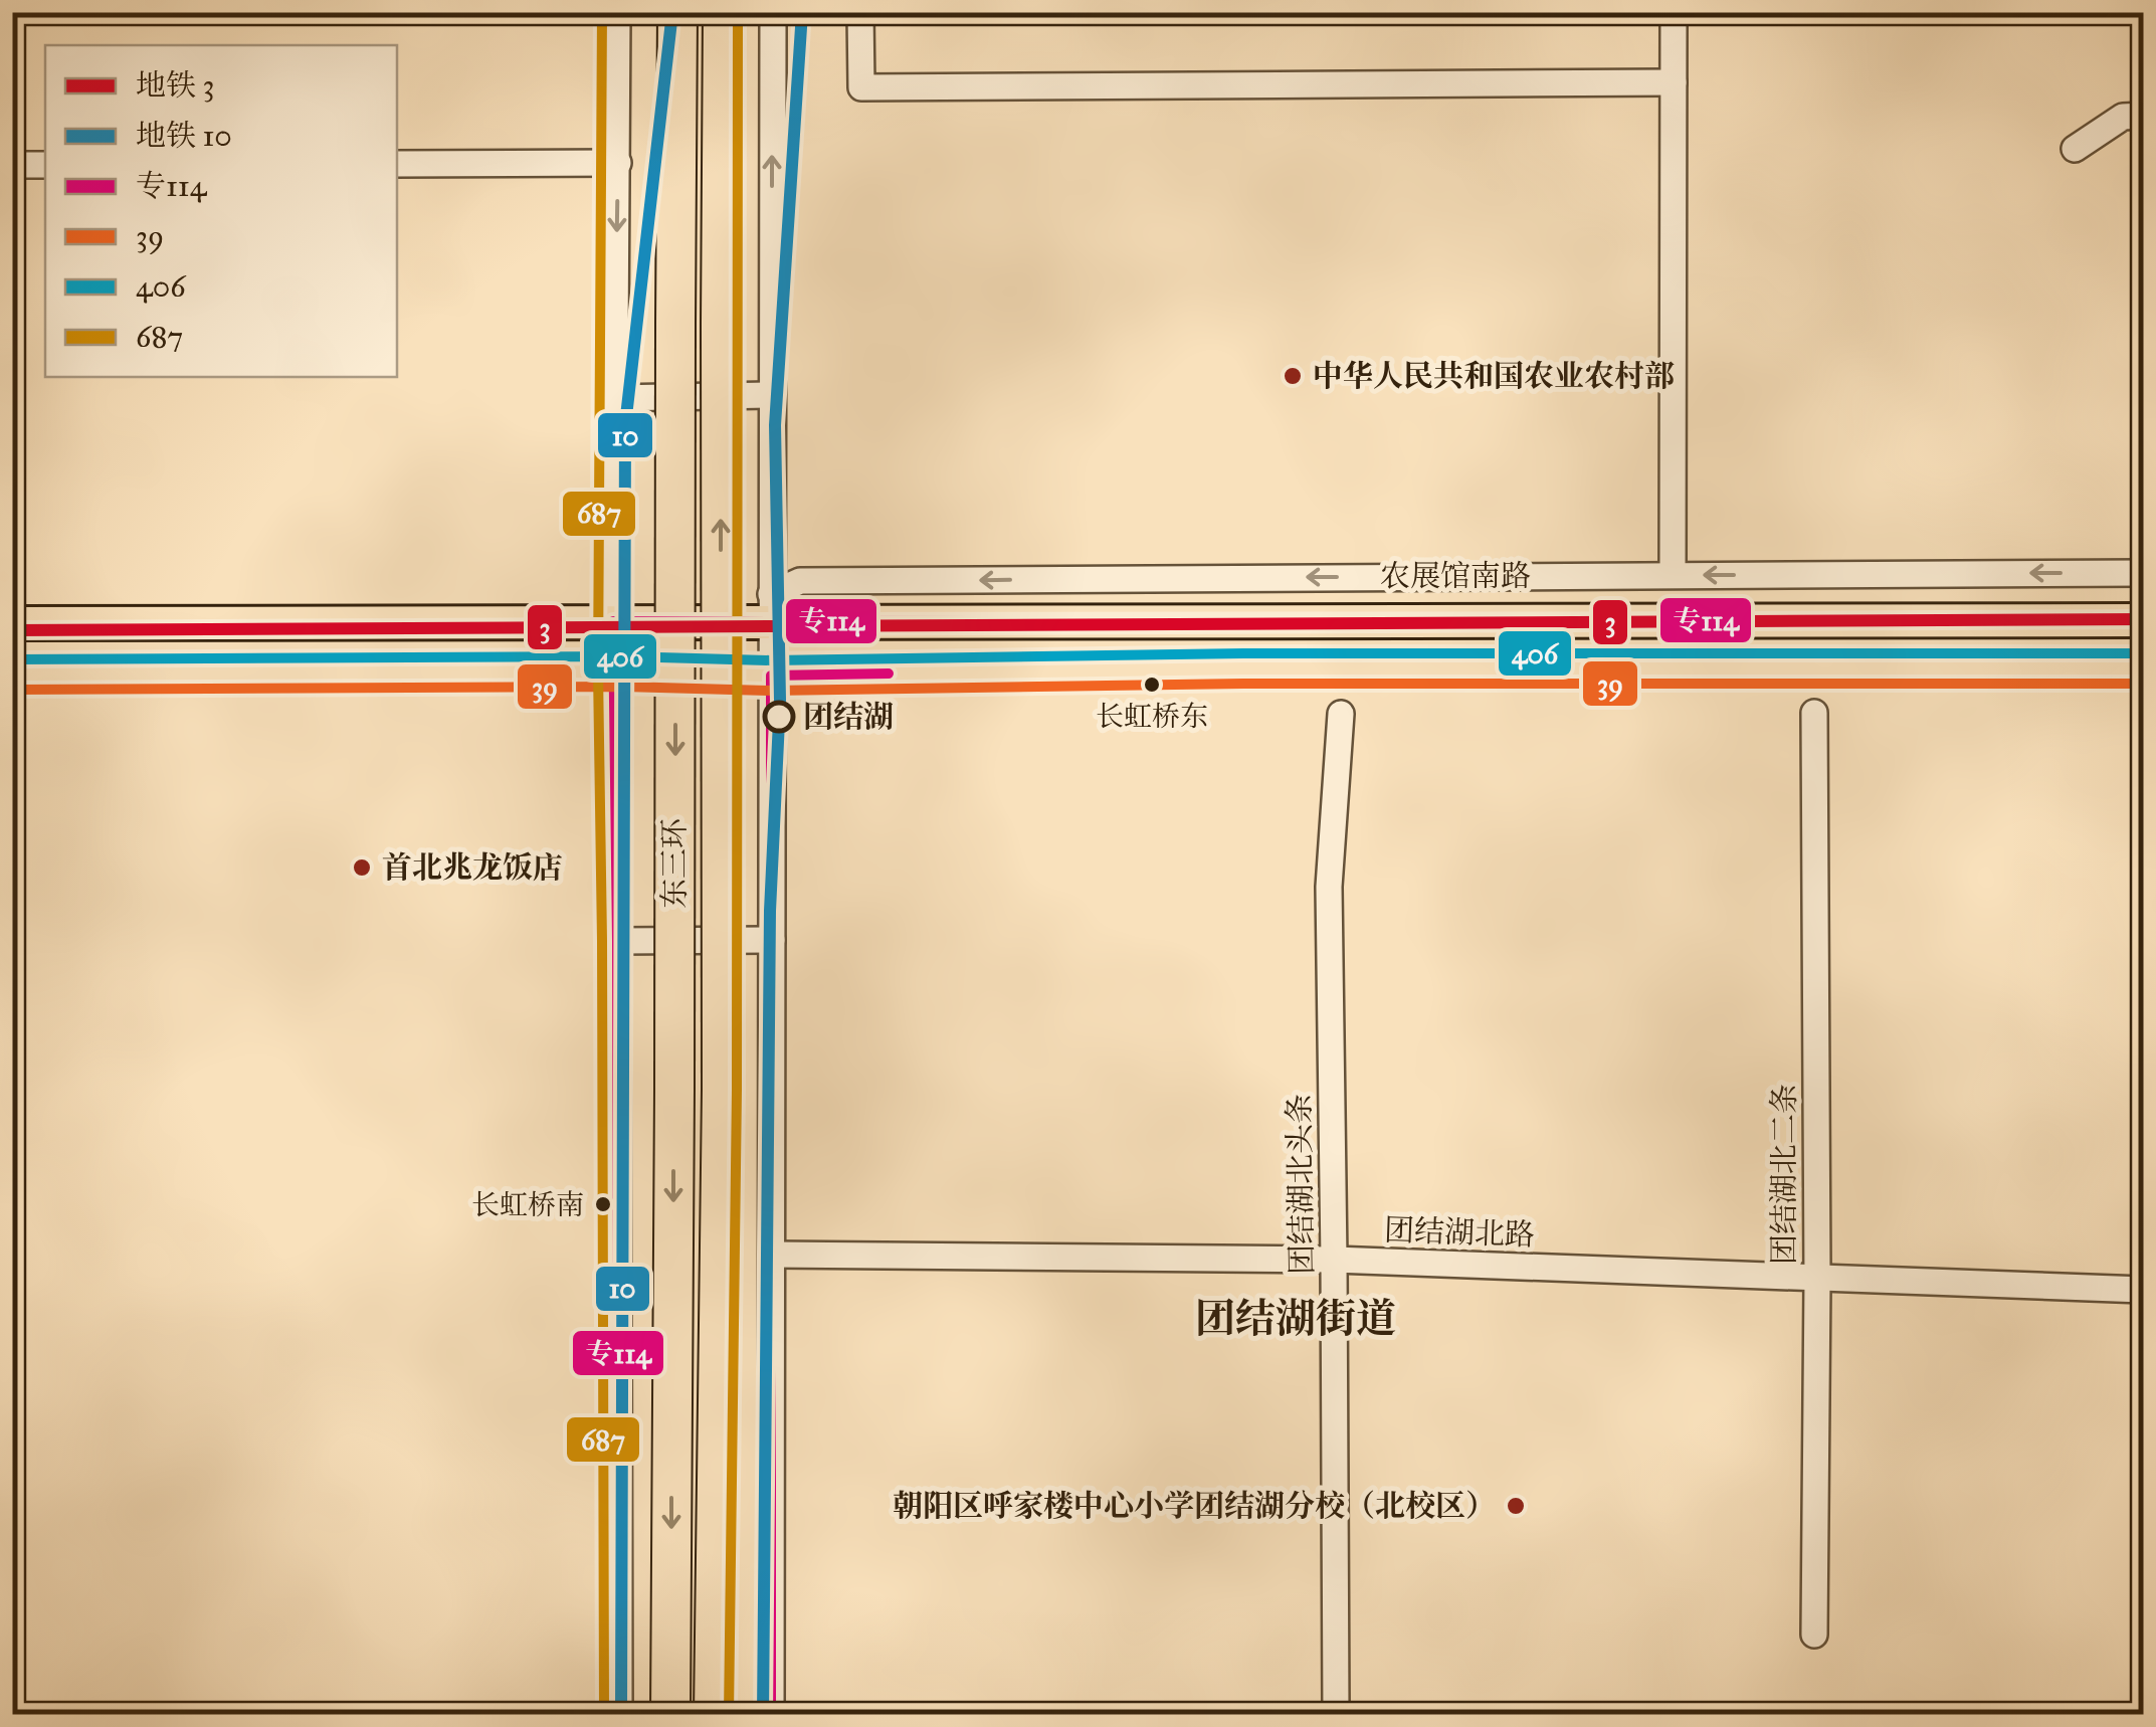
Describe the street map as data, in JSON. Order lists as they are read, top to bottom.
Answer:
{
  "streets": {
    "highway": ["东三环"],
    "main road": ["农展馆南路"],
    "street": ["团结湖北二条", "团结湖北头条", "团结湖北路"]
  },
  "crossings": [
    ["团结湖北二条", "团结湖北路"],
    ["团结湖北头条", "团结湖北路"]
  ],
  "one_way": ["农展馆南路"],
  "districts": ["团结湖街道"],
  "places": [
    "中华人民共和国农业农村部",
    "长虹桥东",
    "团结湖",
    "首北兆龙饭店",
    "长虹桥南",
    "朝阳区呼家楼中心小学团结湖分校（北校区）"
  ],
  "lines": [
    "metro line 10",
    "transit line 687",
    "metro line 3",
    "transit line 专114",
    "transit line 406",
    "transit line 39"
  ],
  "legend": [
    "地铁 3",
    "地铁 10",
    "专114",
    "39",
    "406",
    "687"
  ]
}
